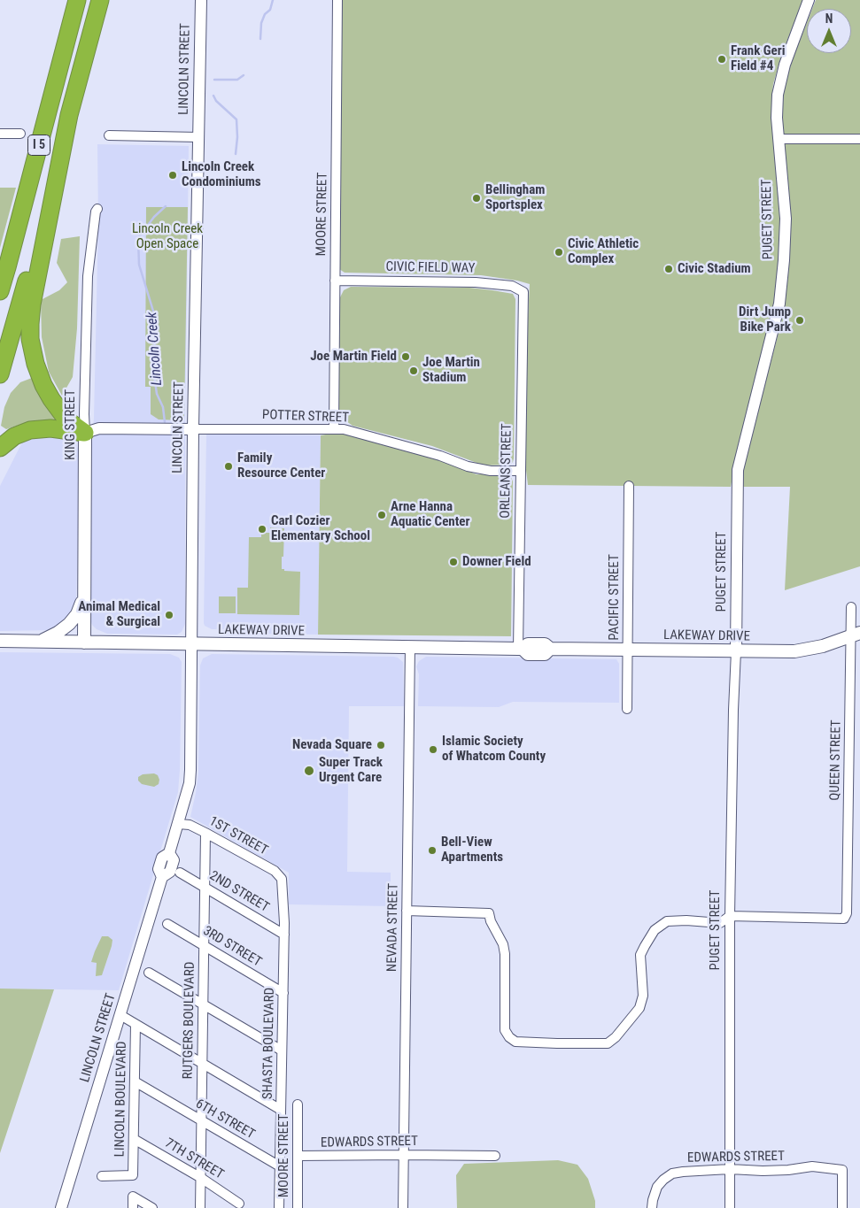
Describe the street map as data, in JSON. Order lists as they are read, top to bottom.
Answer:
{
  "streets": {
    "highway": ["I 5"],
    "main road": ["KING STREET", "LAKEWAY DRIVE"],
    "street": [
      "LINCOLN STREET",
      "MOORE STREET",
      "PUGET STREET",
      "CIVIC FIELD WAY",
      "POTTER STREET",
      "ORLEANS STREET",
      "PACIFIC STREET",
      "QUEEN STREET",
      "1ST STREET",
      "2ND STREET",
      "NEVADA STREET",
      "3RD STREET",
      "RUTGERS BOULEVARD",
      "SHASTA BOULEVARD",
      "LINCOLN BOULEVARD",
      "6TH STREET",
      "EDWARDS STREET",
      "7TH STREET"
    ]
  },
  "crossings": [
    ["LINCOLN STREET", "POTTER STREET"],
    ["LINCOLN STREET", "LAKEWAY DRIVE"],
    ["LINCOLN STREET", "1ST STREET"],
    ["MOORE STREET", "CIVIC FIELD WAY"],
    ["MOORE STREET", "POTTER STREET"],
    ["MOORE STREET", "EDWARDS STREET"],
    ["PUGET STREET", "LAKEWAY DRIVE"],
    ["PUGET STREET", "QUEEN STREET"],
    ["PUGET STREET", "EDWARDS STREET"],
    ["CIVIC FIELD WAY", "ORLEANS STREET"],
    ["POTTER STREET", "KING STREET"],
    ["POTTER STREET", "ORLEANS STREET"],
    ["KING STREET", "LAKEWAY DRIVE"],
    ["ORLEANS STREET", "LAKEWAY DRIVE"],
    ["PACIFIC STREET", "LAKEWAY DRIVE"],
    ["LAKEWAY DRIVE", "QUEEN STREET"],
    ["LAKEWAY DRIVE", "NEVADA STREET"],
    ["1ST STREET", "RUTGERS BOULEVARD"],
    ["1ST STREET", "SHASTA BOULEVARD"],
    ["2ND STREET", "RUTGERS BOULEVARD"],
    ["2ND STREET", "SHASTA BOULEVARD"],
    ["NEVADA STREET", "EDWARDS STREET"],
    ["3RD STREET", "RUTGERS BOULEVARD"],
    ["3RD STREET", "SHASTA BOULEVARD"],
    ["RUTGERS BOULEVARD", "6TH STREET"],
    ["RUTGERS BOULEVARD", "7TH STREET"],
    ["SHASTA BOULEVARD", "6TH STREET"],
    ["LINCOLN BOULEVARD", "6TH STREET"],
    ["LINCOLN BOULEVARD", "7TH STREET"]
  ],
  "water": ["Lincoln Creek"],
  "parks": ["Lincoln Creek Open Space"],
  "places": [
    "Frank Geri Field #4",
    "Lincoln Creek Condominiums",
    "Bellingham Sportsplex",
    "Civic Athletic Complex",
    "Civic Stadium",
    "Dirt Jump Bike Park",
    "Joe Martin Field",
    "Joe Martin Stadium",
    "Family Resource Center",
    "Arne Hanna Aquatic Center",
    "Carl Cozier Elementary School",
    "Downer Field",
    "Animal Medical & Surgical",
    "Nevada Square",
    "Islamic Society of Whatcom County",
    "Super Track Urgent Care",
    "Bell-View Apartments"
  ],
  "north": "top"
}
